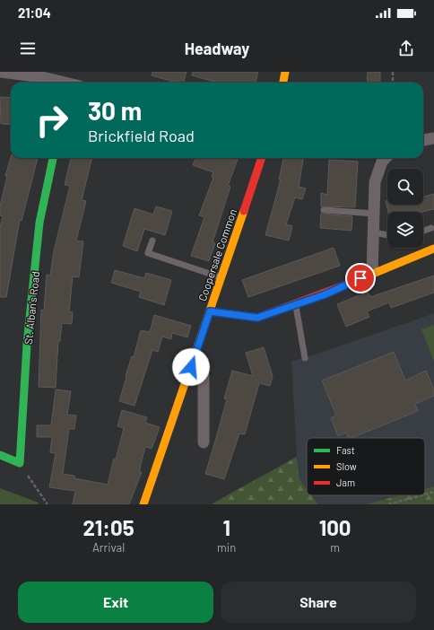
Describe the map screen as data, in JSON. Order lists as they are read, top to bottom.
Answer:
{
  "streets": {
    "street": ["Coopersale Common", "St. Alban's Road"]
  },
  "legend": ["Fast", "Slow", "Jam"],
  "page": {
    "status": "21:04",
    "header": "Headway",
    "turn": ["30 m", "Brickfield Road"],
    "eta": [
      "21:05",
      "Arrival",
      "1",
      "min",
      "100",
      "m"
    ],
    "buttons": ["Exit", "Share"]
  }
}
